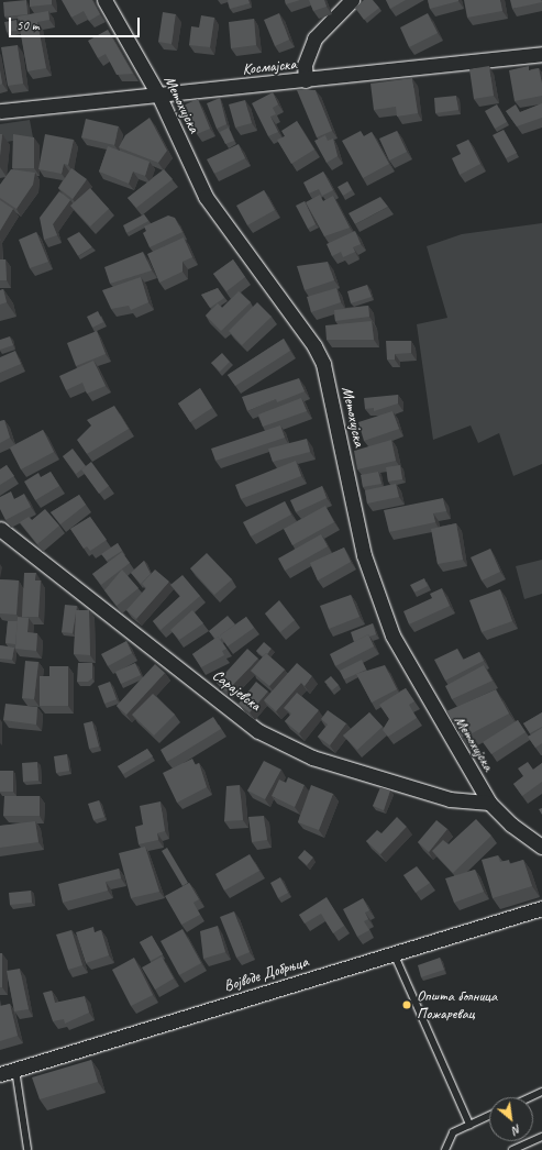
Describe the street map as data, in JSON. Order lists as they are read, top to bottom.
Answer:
{
  "streets": {
    "street": [
      "Космајска",
      "Метохијска",
      "Сарајевска",
      "Војводе Добрњца"
    ]
  },
  "crossings": [
    ["Космајска", "Метохијска"],
    ["Метохијска", "Сарајевска"]
  ],
  "places": ["Општа болница Пожаревац"],
  "scale_bar": "50 m",
  "north": "bottom right"
}
